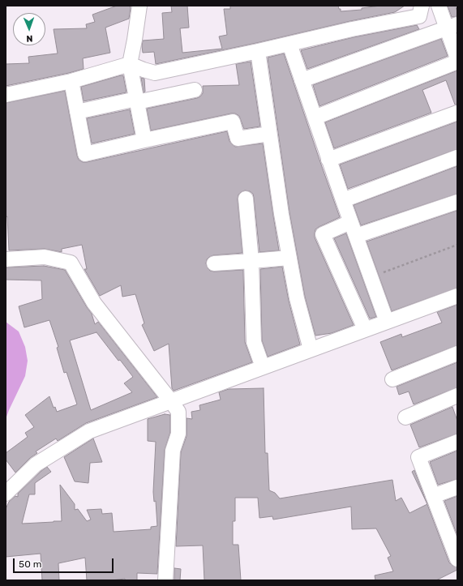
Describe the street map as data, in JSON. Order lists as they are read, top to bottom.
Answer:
{
  "scale_bar": "50 m",
  "north": "bottom"
}
